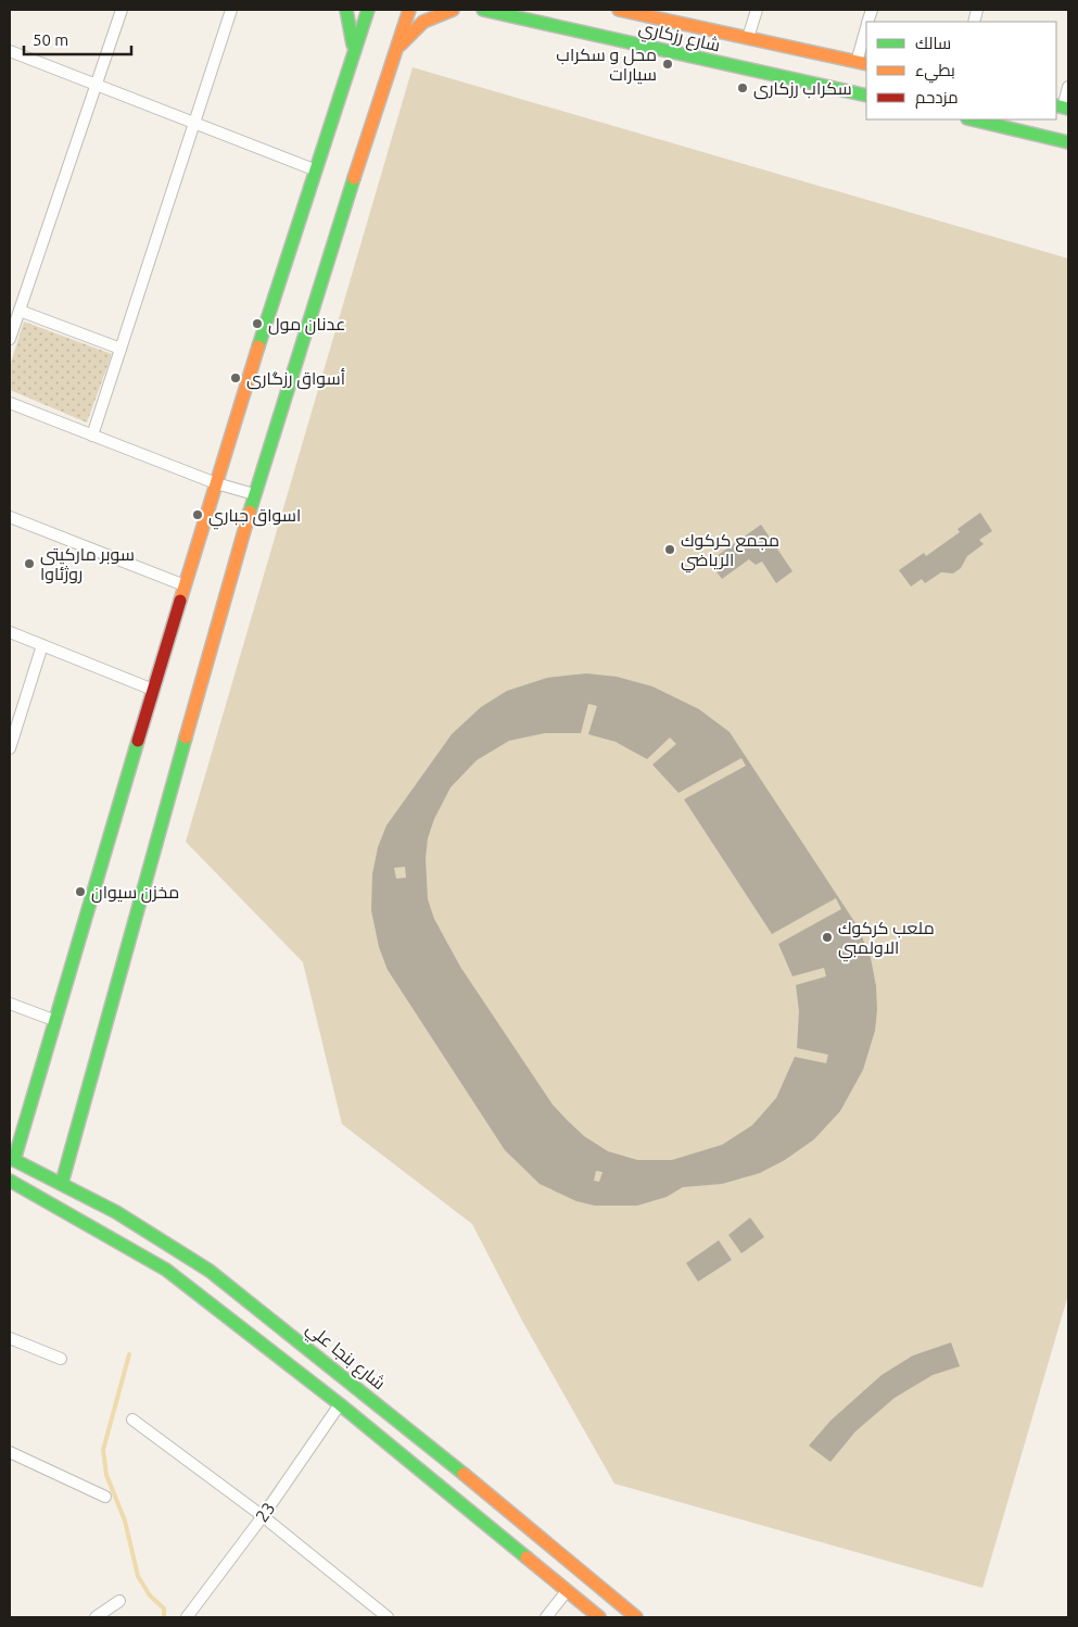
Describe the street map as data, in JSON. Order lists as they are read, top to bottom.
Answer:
{
  "streets": {
    "street": ["شارع رزكاري", "شارع بنجا علي", "23"]
  },
  "places": [
    "محل و سكراب سيارات",
    "سكراب رزكارى",
    "عدنان مول",
    "أسواق رزگارى",
    "اسواق جباري",
    "مجمع كركوك الرياضي",
    "سوبر ماركيتى روژئاوا",
    "مخزن سيوان",
    "ملعب كركوك الاولمبي"
  ],
  "legend": ["سالك", "بطيء", "مزدحم"],
  "scale_bar": "50 m"
}
